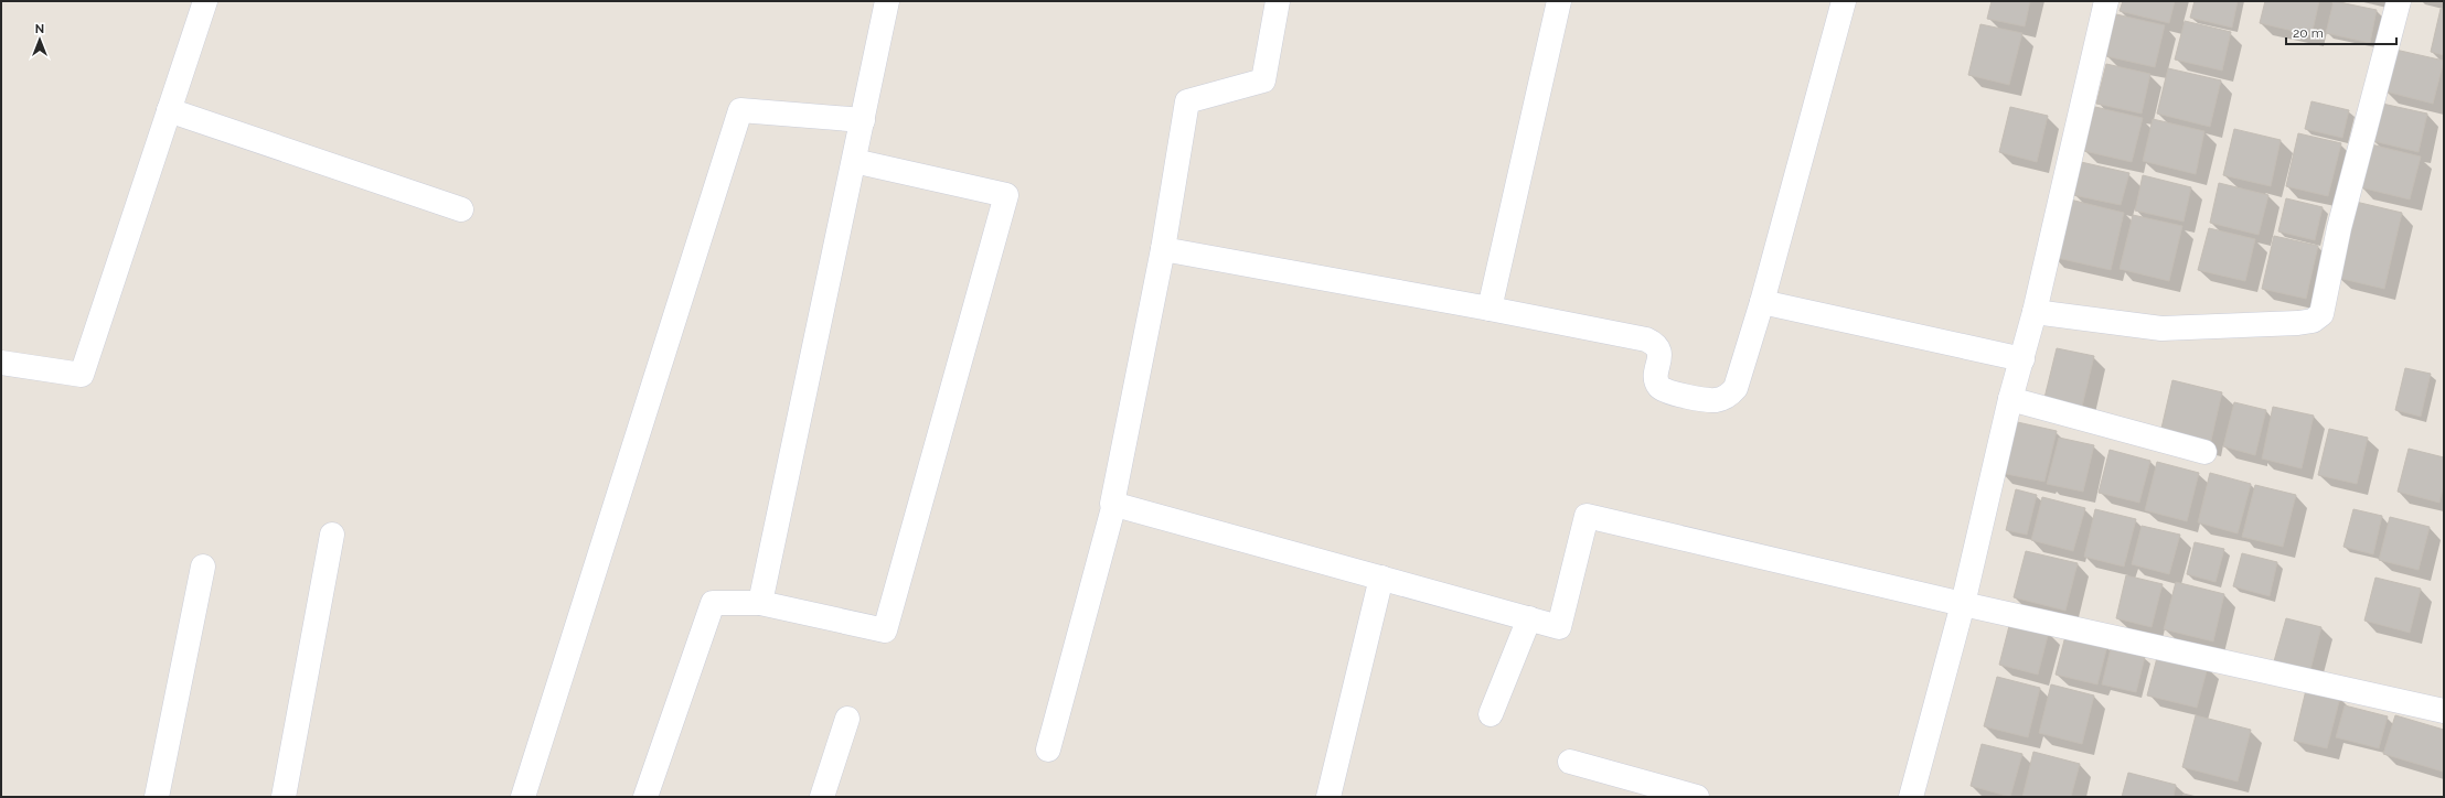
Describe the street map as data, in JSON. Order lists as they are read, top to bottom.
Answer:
{
  "scale_bar": "20 m",
  "north": "top"
}
